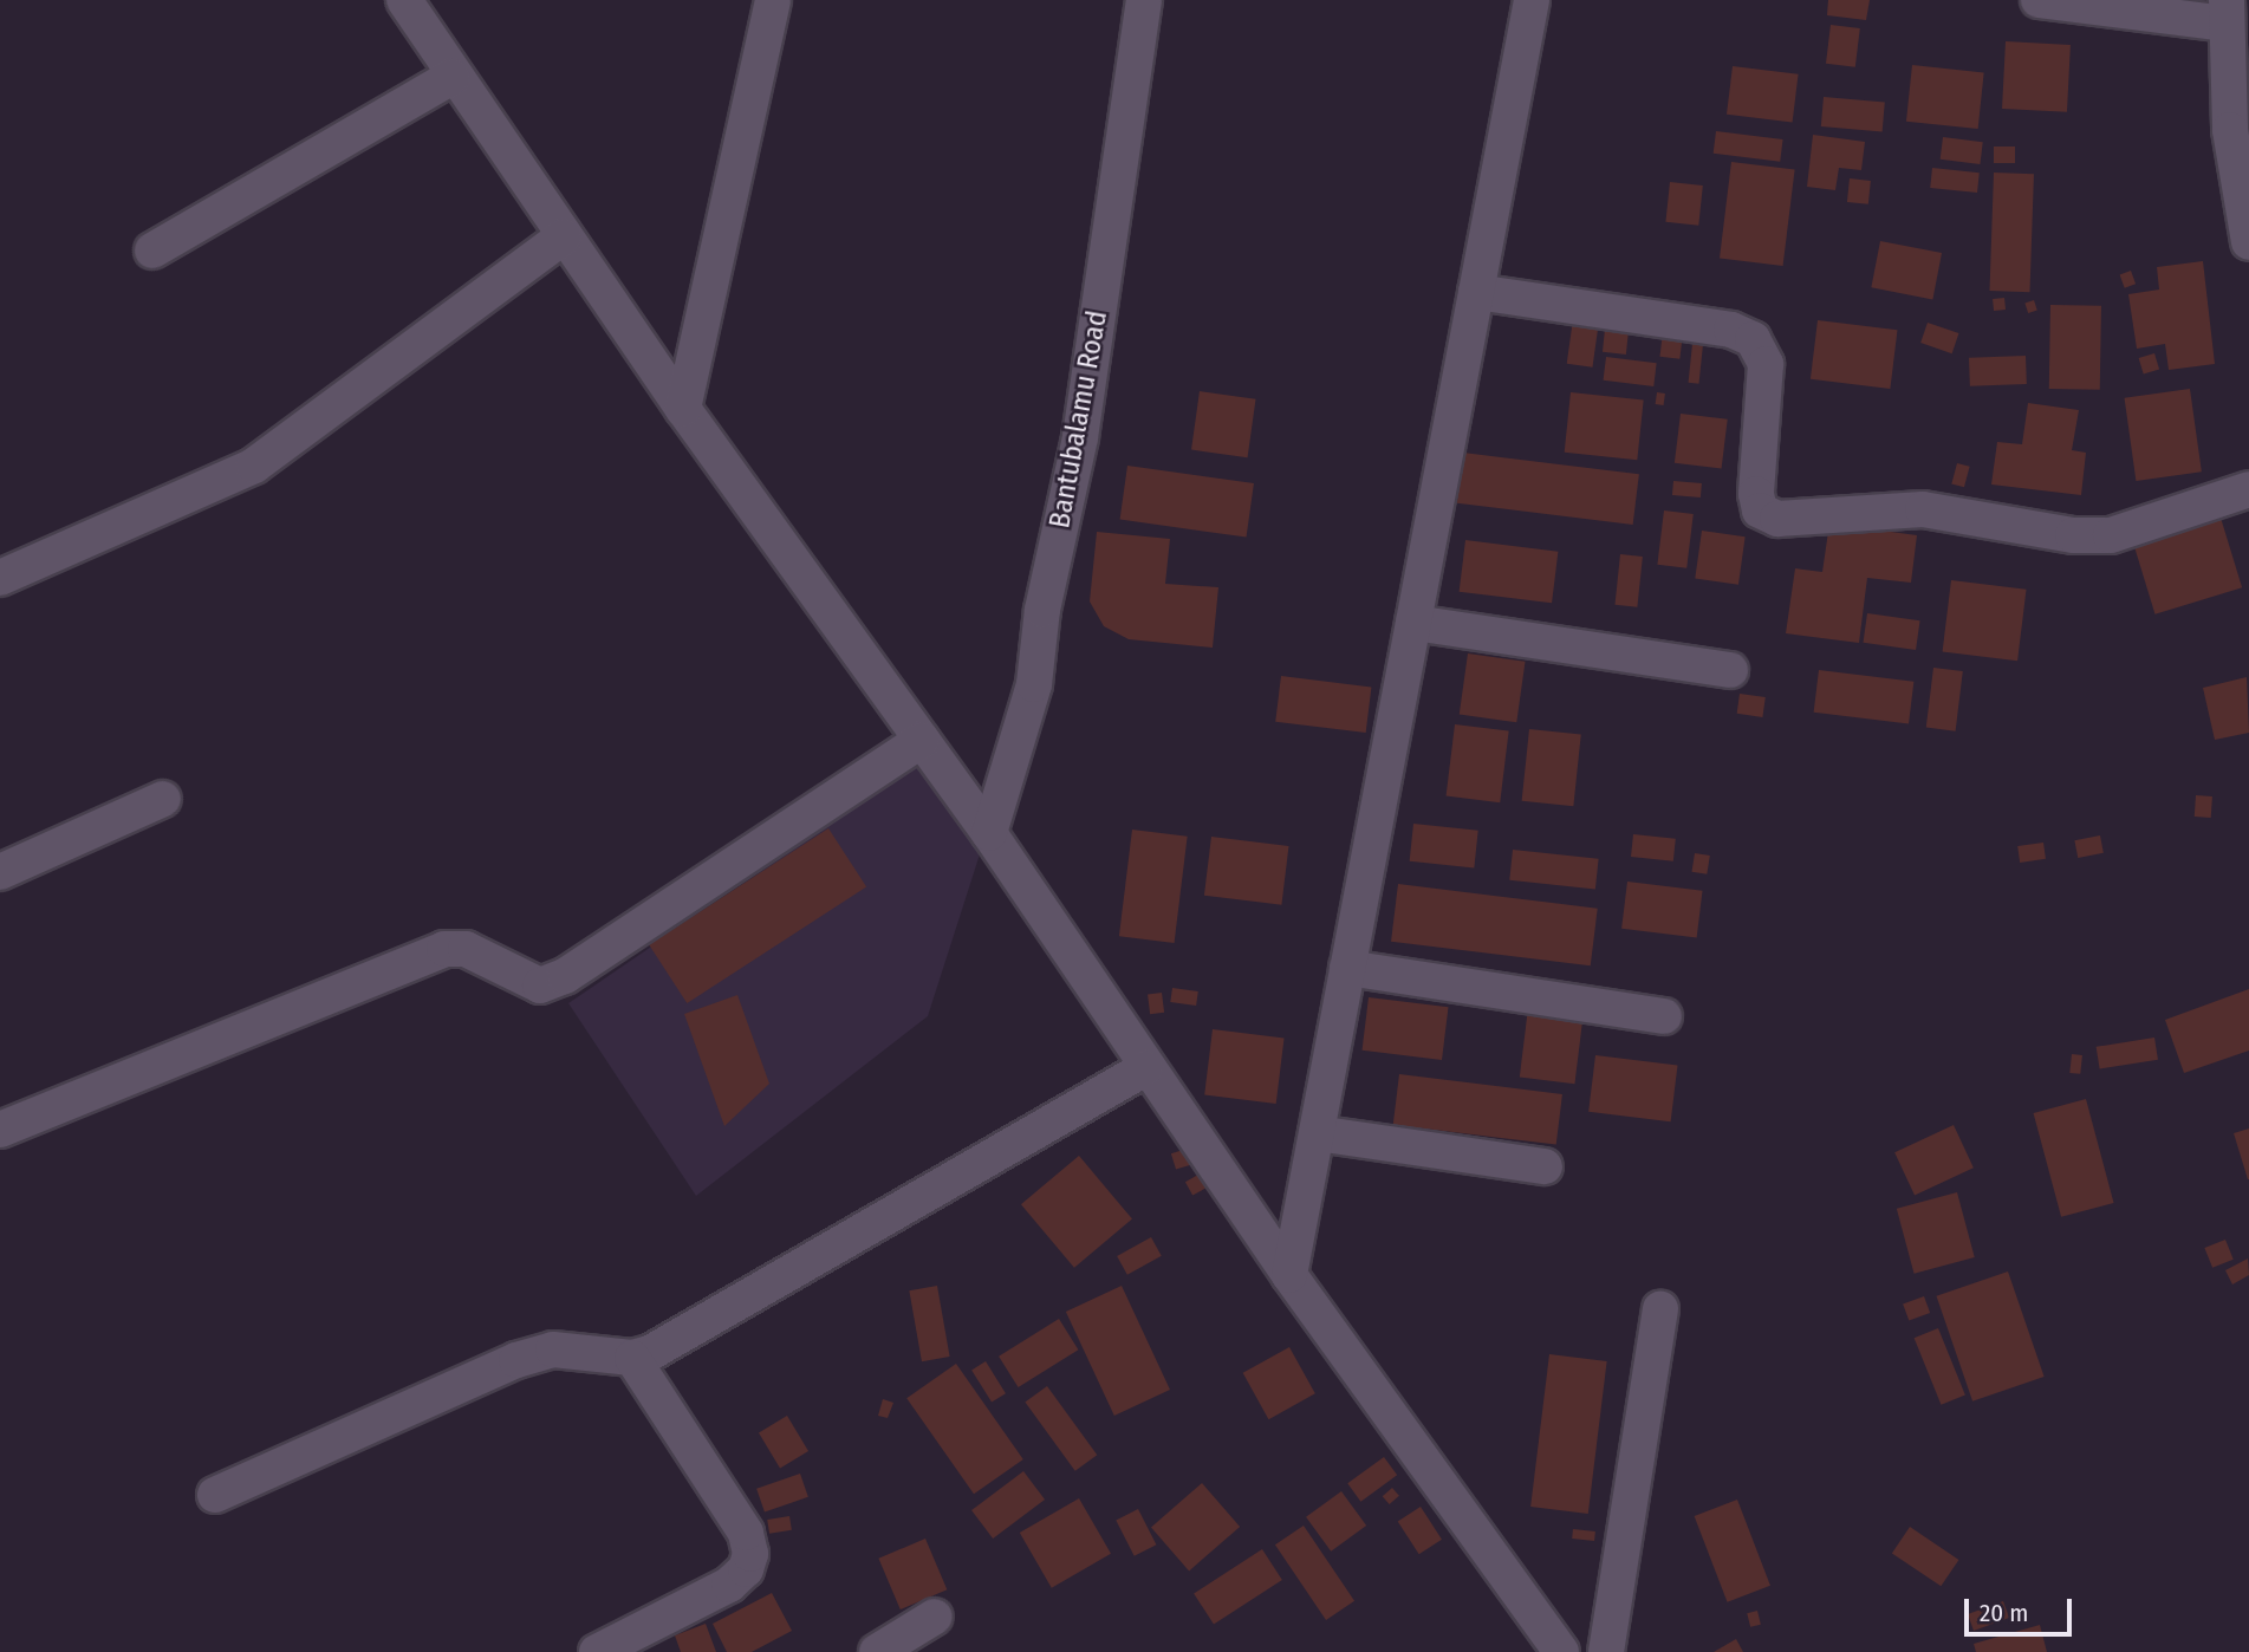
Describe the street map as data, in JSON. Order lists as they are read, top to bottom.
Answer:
{
  "streets": {
    "street": ["Bantubalamu Road"]
  },
  "scale_bar": "20 m"
}
